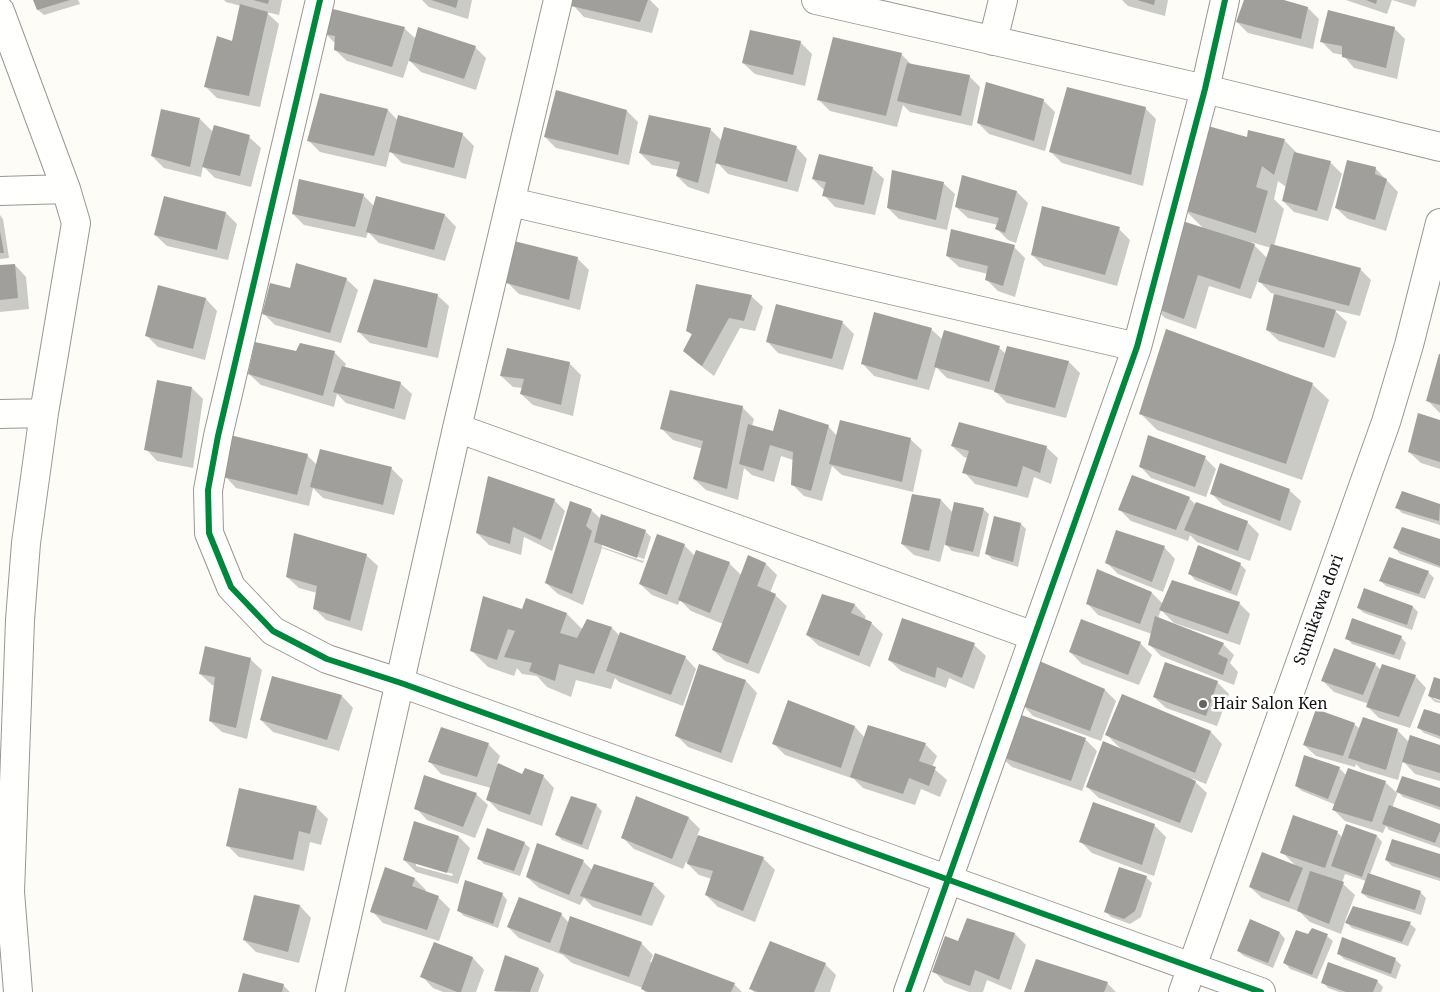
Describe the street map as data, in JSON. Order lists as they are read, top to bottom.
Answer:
{
  "streets": {
    "street": ["Sumikawa dori"]
  },
  "places": ["Hair Salon Ken"]
}
